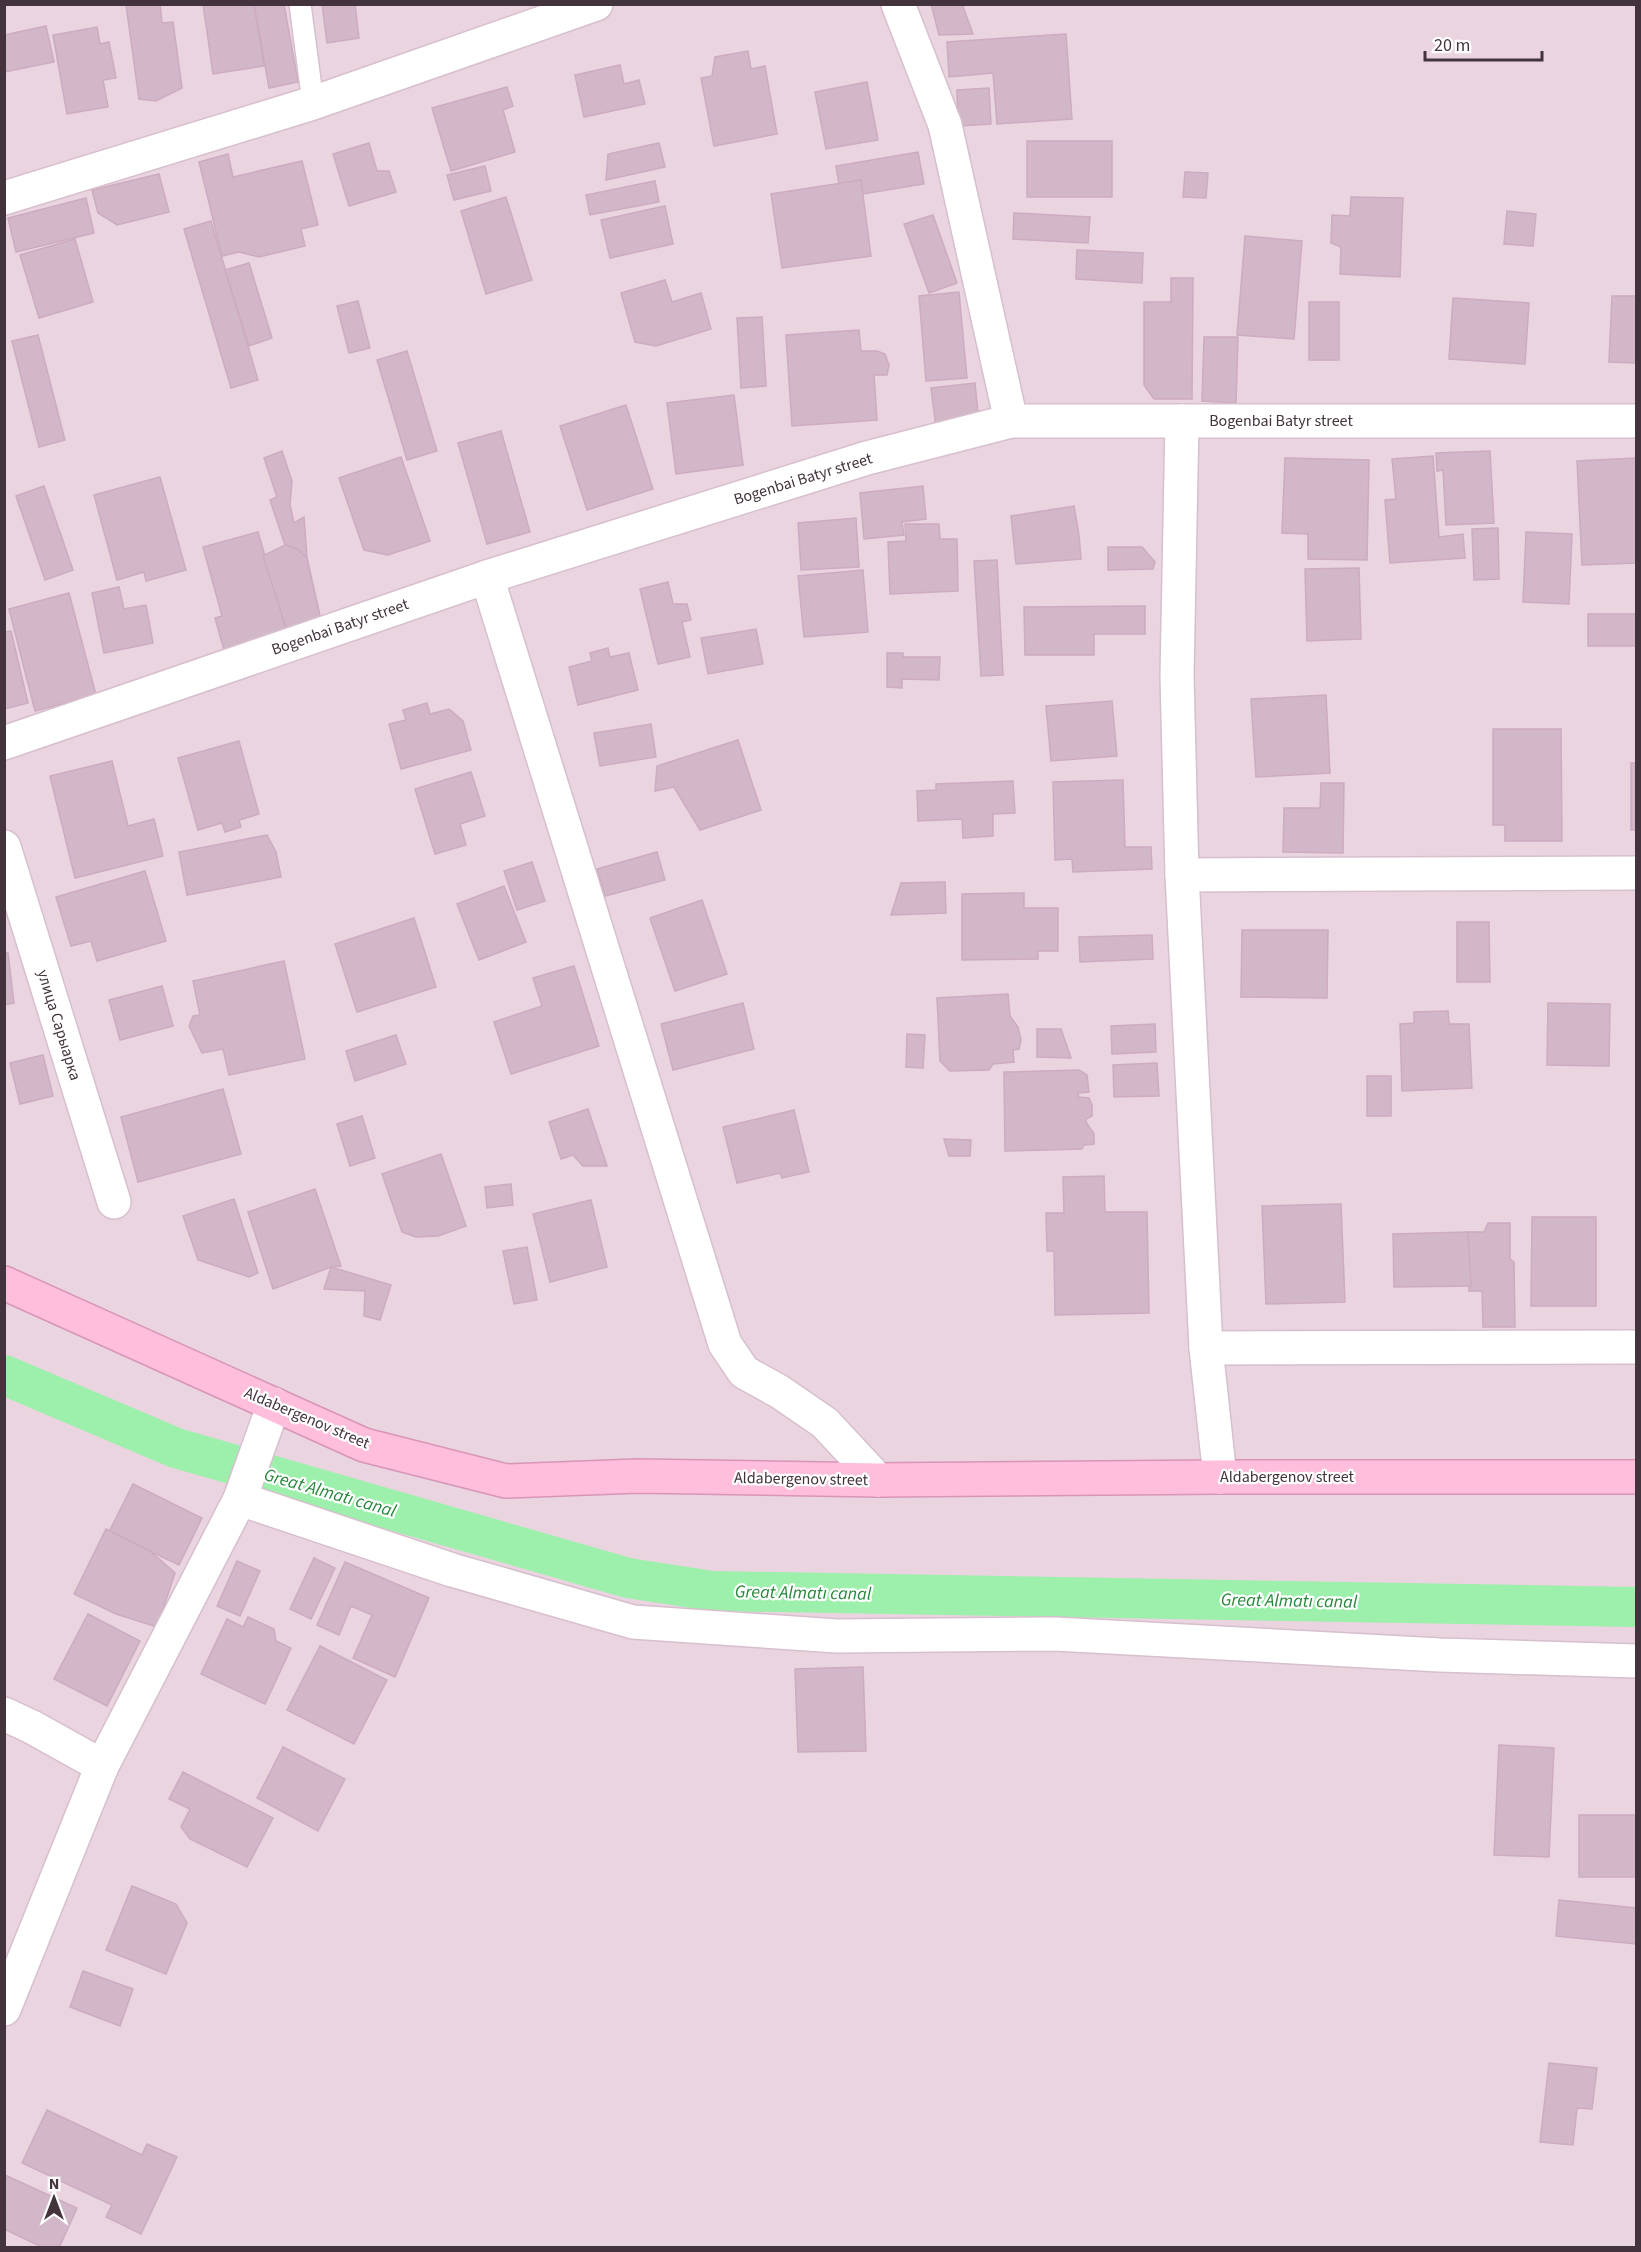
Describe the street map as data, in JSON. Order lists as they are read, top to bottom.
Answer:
{
  "streets": {
    "main road": ["Aldabergenov street"],
    "street": ["Bogenbai Batyr street", "улица Сарыарка"]
  },
  "water": ["Great Almatı canal"],
  "scale_bar": "20 m",
  "north": "top"
}
